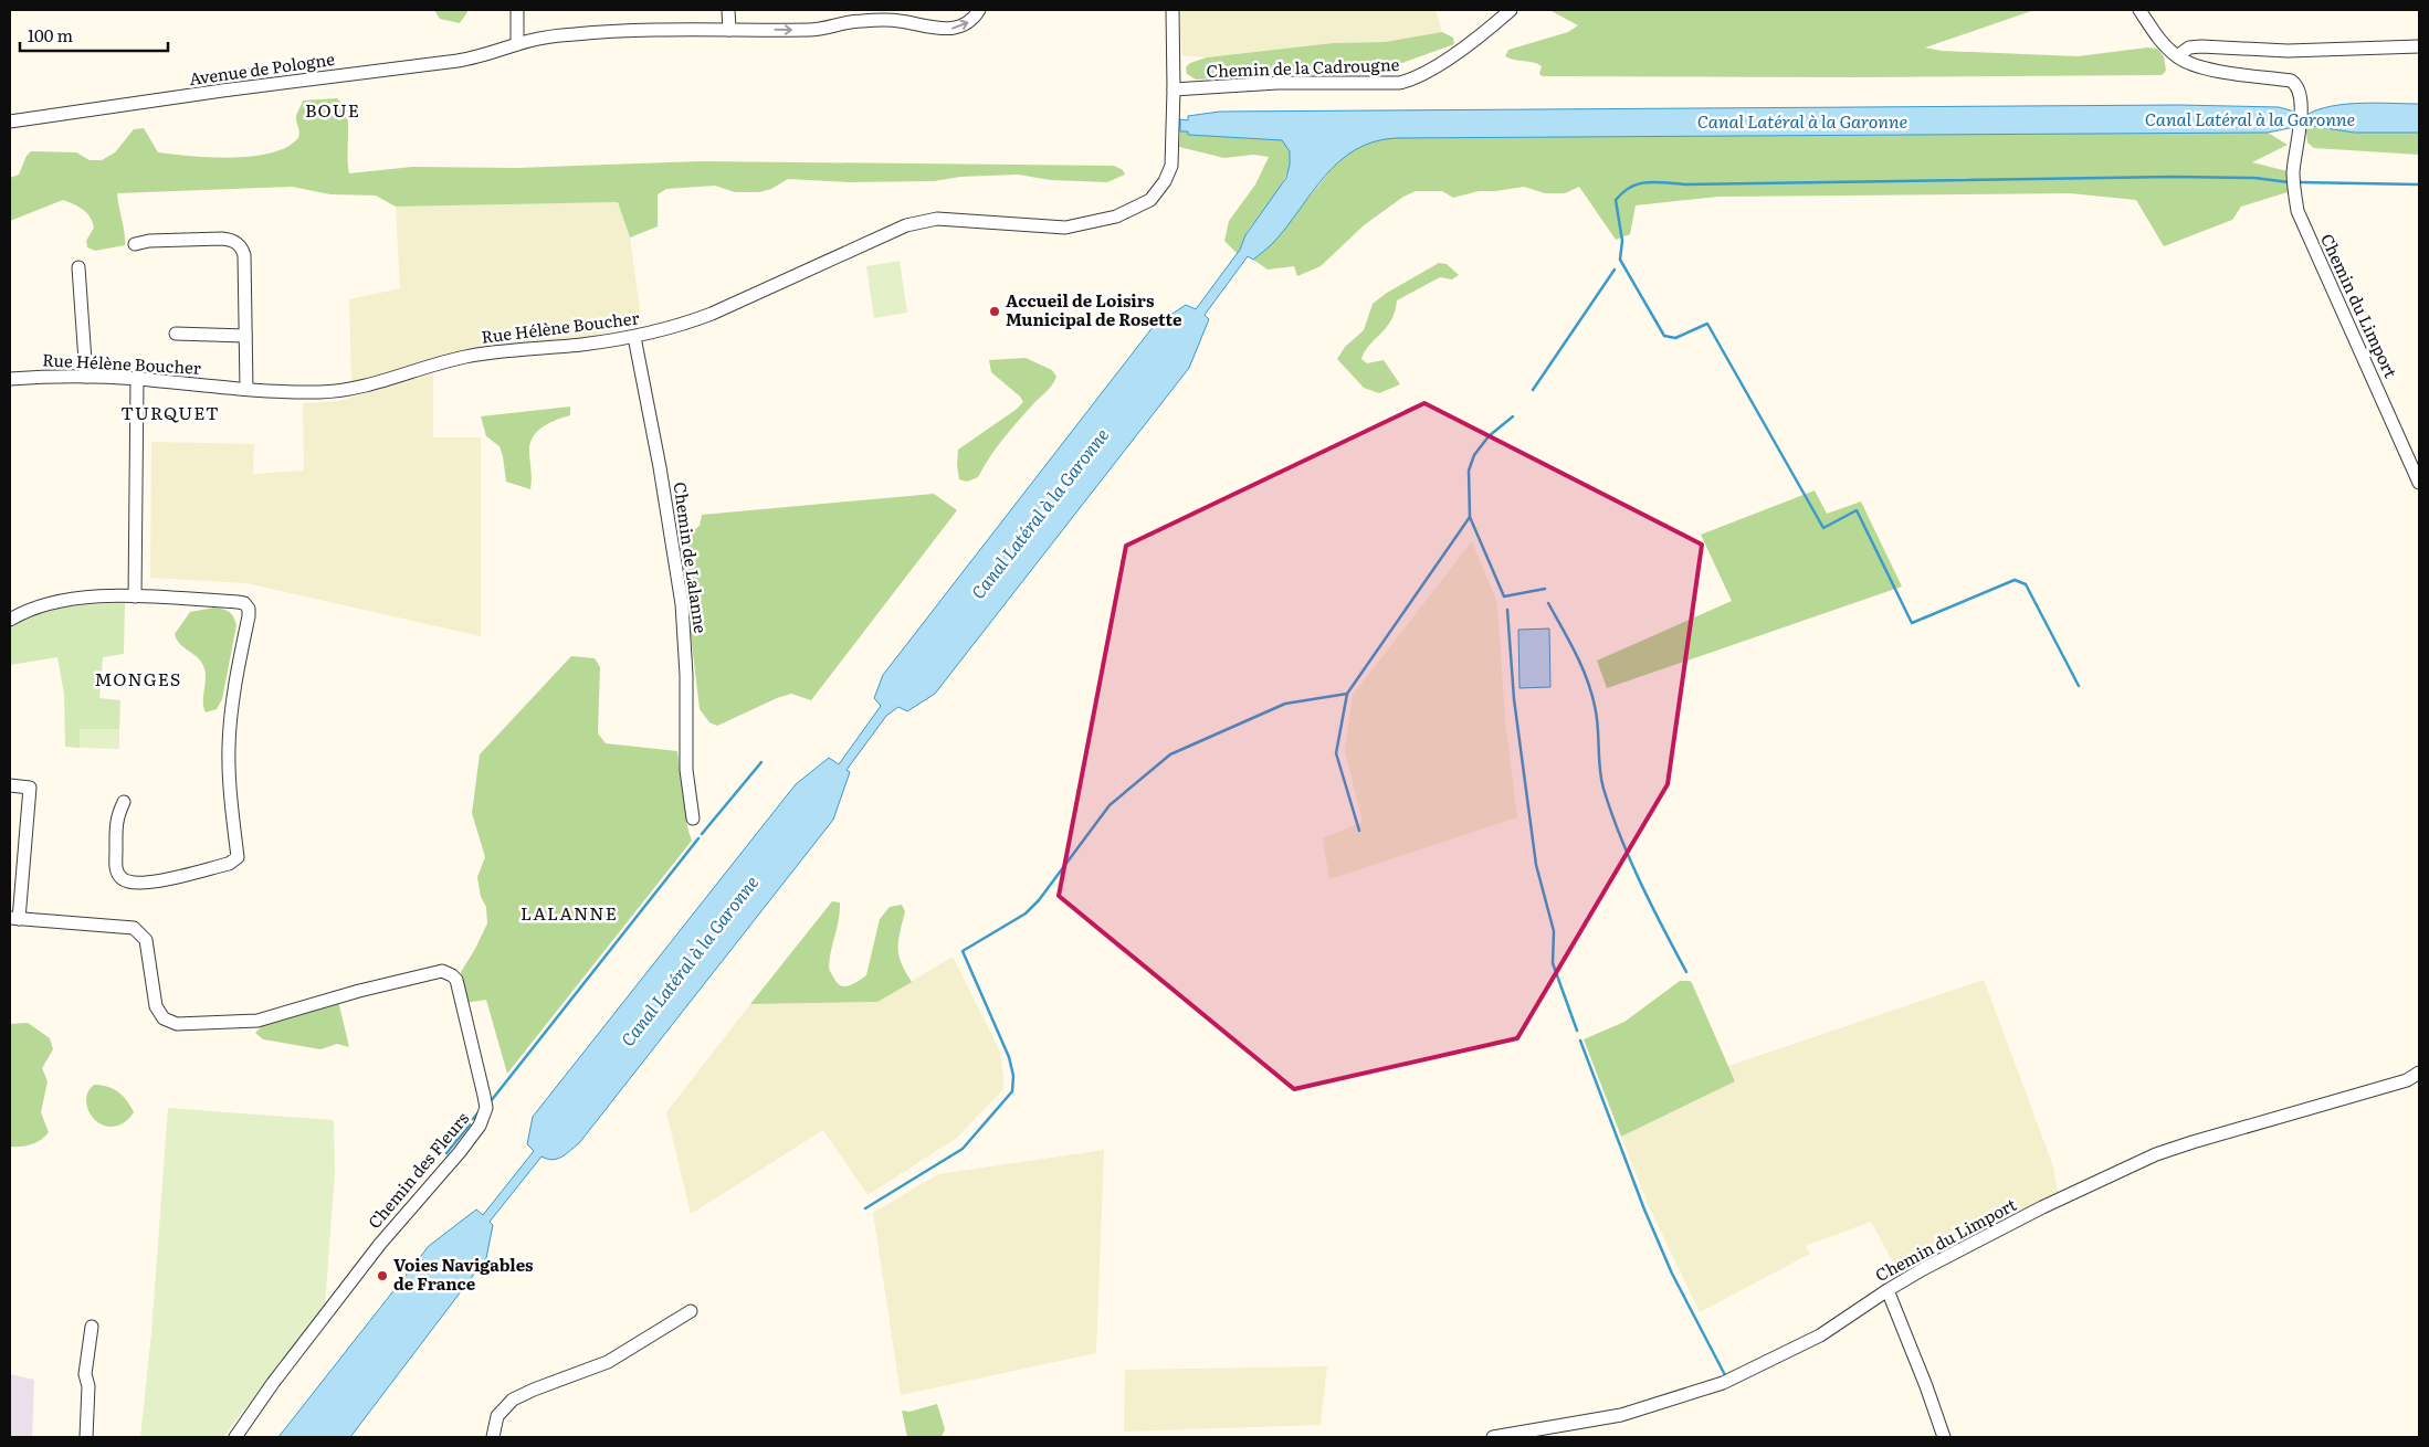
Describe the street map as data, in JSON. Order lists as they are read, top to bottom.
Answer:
{
  "streets": {
    "street": [
      "Chemin de la Cadrougne",
      "Avenue de Pologne",
      "Chemin du Limport",
      "Rue Hélène Boucher",
      "Chemin de Lalanne",
      "Chemin des Fleurs"
    ]
  },
  "crossings": [
    ["Chemin de la Cadrougne", "Rue Hélène Boucher"],
    ["Rue Hélène Boucher", "Chemin de Lalanne"]
  ],
  "districts": [
    "BOUE",
    "TURQUET",
    "MONGES",
    "LALANNE"
  ],
  "water": ["Canal Latéral à la Garonne"],
  "places": ["Accueil de Loisirs Municipal de Rosette", "Voies Navigables de France"],
  "scale_bar": "100 m"
}
